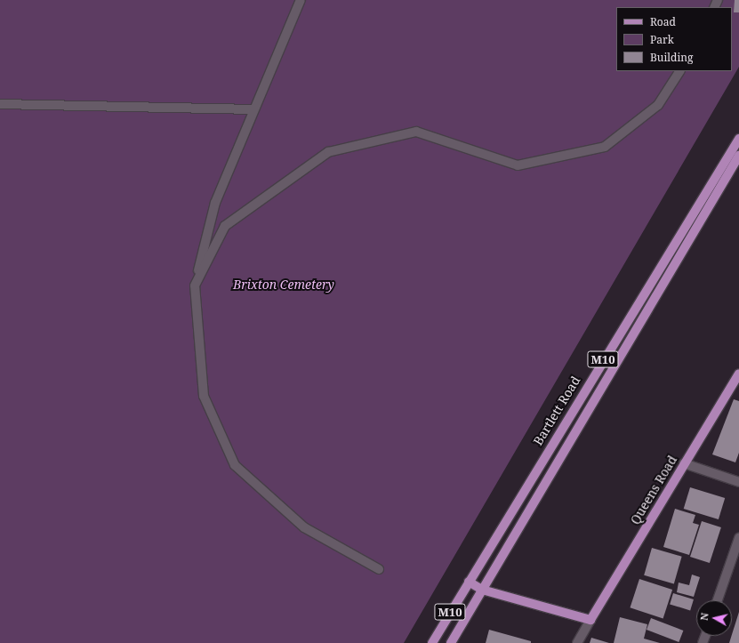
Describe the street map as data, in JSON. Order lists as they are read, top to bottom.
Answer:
{
  "streets": {
    "main road": ["M10", "Bartlett Road", "Queens Road"]
  },
  "parks": ["Brixton Cemetery"],
  "legend": ["Road", "Park", "Building"],
  "north": "left"
}
